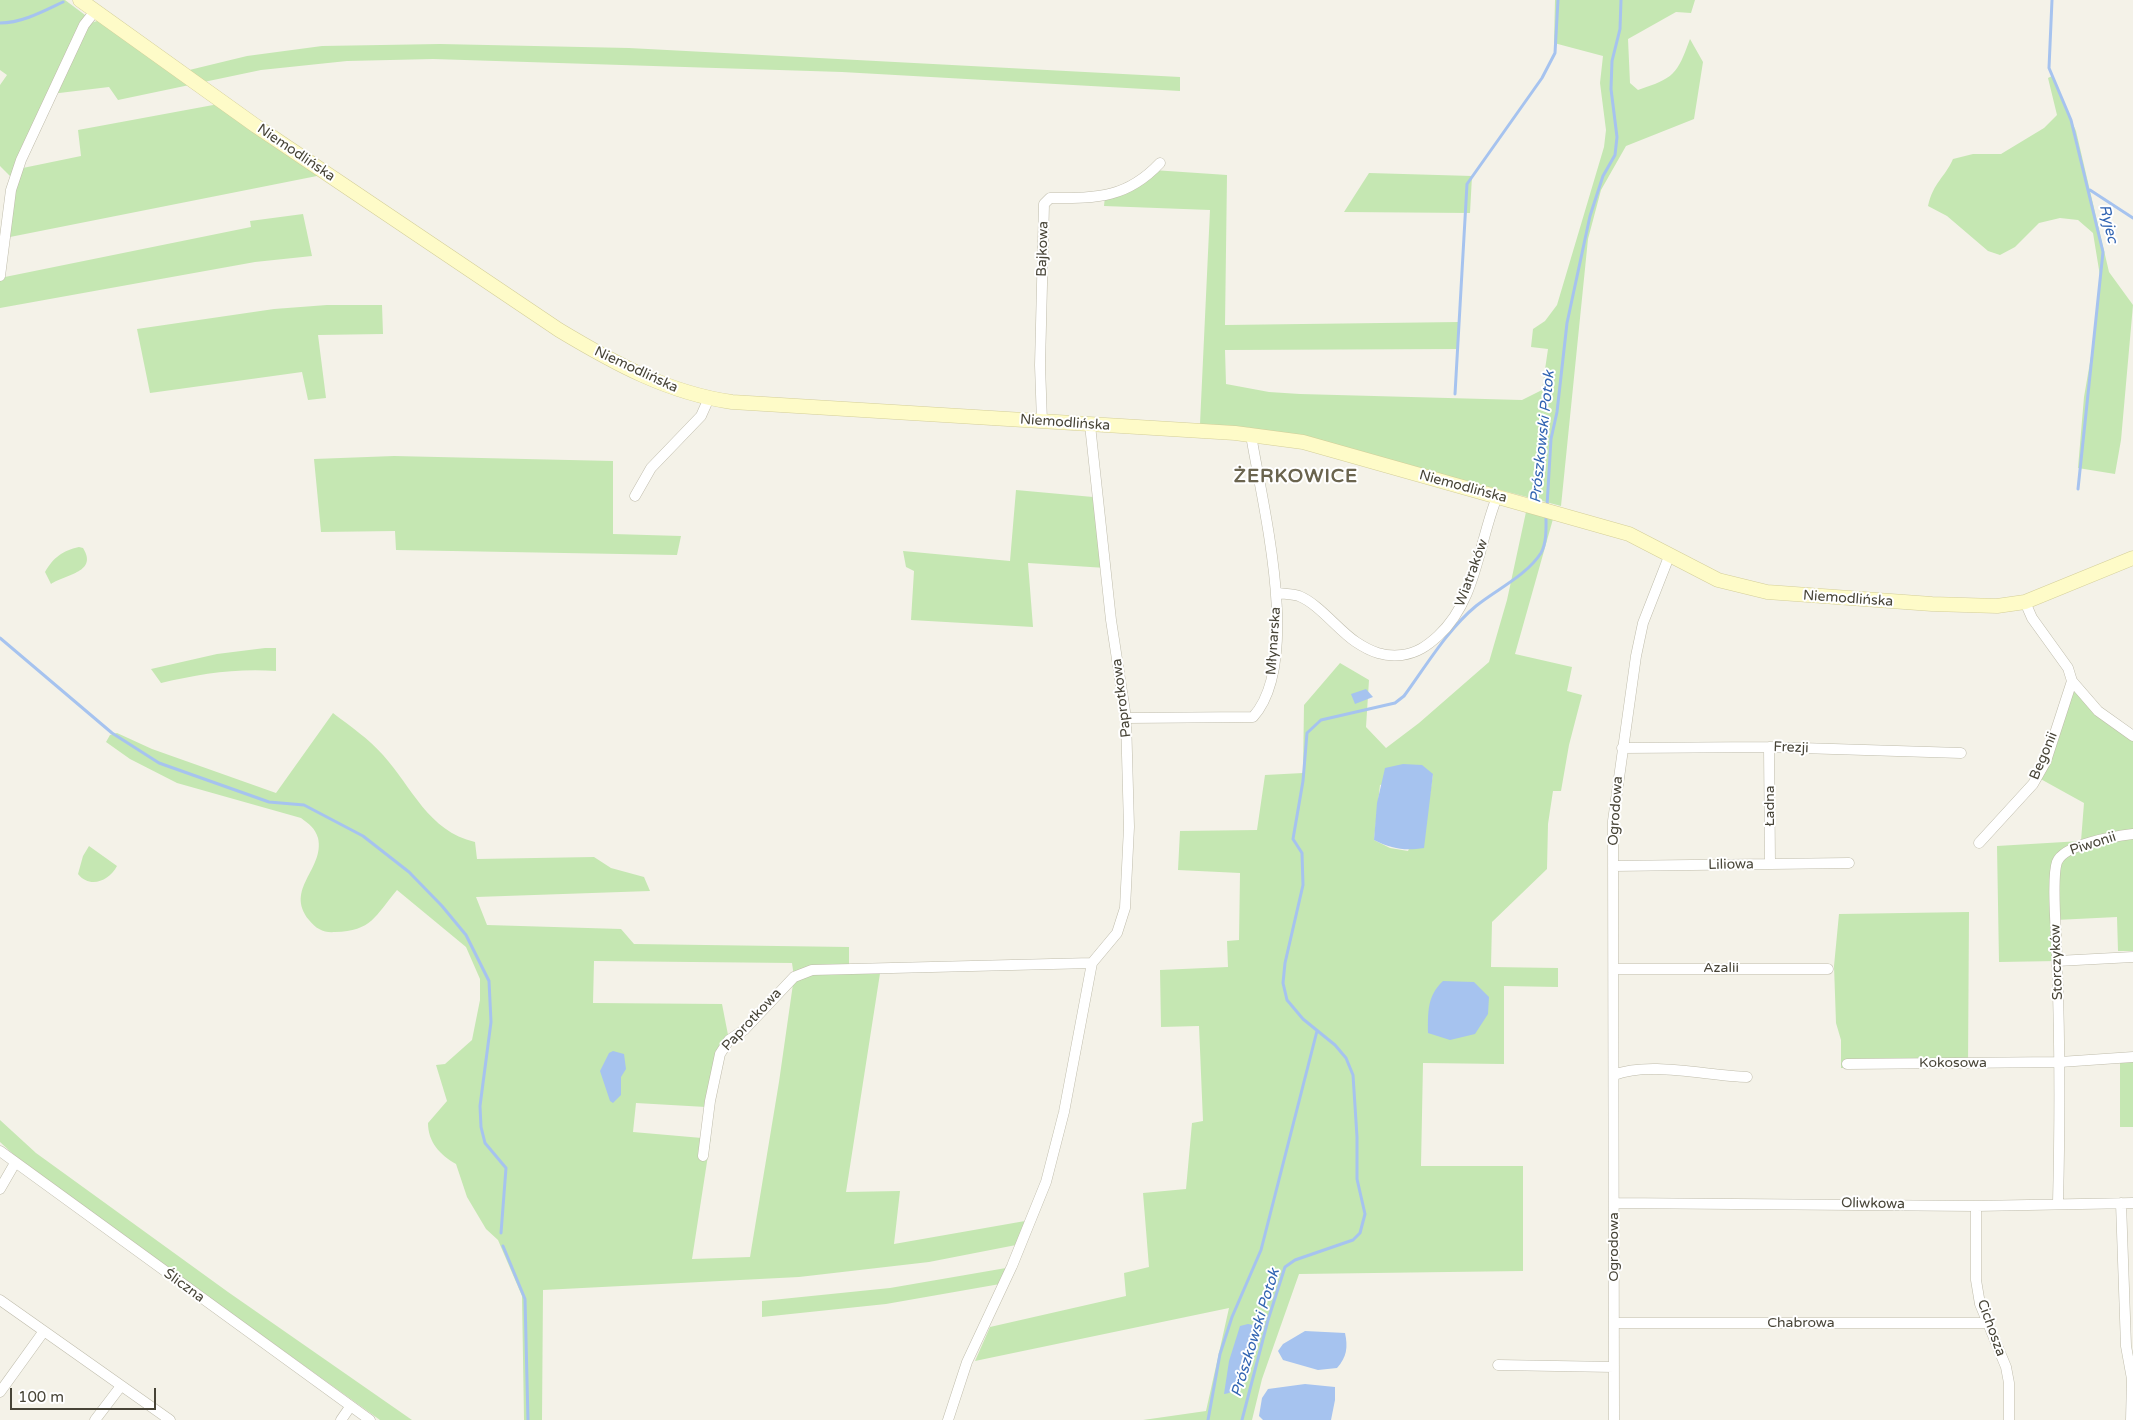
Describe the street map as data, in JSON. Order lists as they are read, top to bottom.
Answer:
{
  "streets": {
    "main road": ["Niemodlińska"],
    "street": [
      "Bajkowa",
      "Wiatraków",
      "Młynarska",
      "Paprotkowa",
      "Frezji",
      "Begonii",
      "Ładna",
      "Ogrodowa",
      "Piwonii",
      "Liliowa",
      "Storczyków",
      "Azalii",
      "Kokosowa",
      "Oliwkowa",
      "Śliczna",
      "Chabrowa",
      "Cichosza"
    ]
  },
  "crossings": [
    ["Niemodlińska", "Bajkowa"],
    ["Niemodlińska", "Wiatraków"],
    ["Niemodlińska", "Młynarska"],
    ["Niemodlińska", "Paprotkowa"],
    ["Niemodlińska", "Ogrodowa"],
    ["Wiatraków", "Młynarska"],
    ["Młynarska", "Paprotkowa"],
    ["Frezji", "Ładna"],
    ["Frezji", "Ogrodowa"],
    ["Ładna", "Liliowa"],
    ["Ogrodowa", "Liliowa"],
    ["Ogrodowa", "Azalii"],
    ["Ogrodowa", "Oliwkowa"],
    ["Ogrodowa", "Chabrowa"],
    ["Piwonii", "Storczyków"],
    ["Storczyków", "Kokosowa"],
    ["Storczyków", "Oliwkowa"],
    ["Oliwkowa", "Cichosza"],
    ["Chabrowa", "Cichosza"]
  ],
  "districts": ["ŻERKOWICE"],
  "water": ["Ryjec", "Prószkowski Potok"],
  "scale_bar": "100 m"
}
